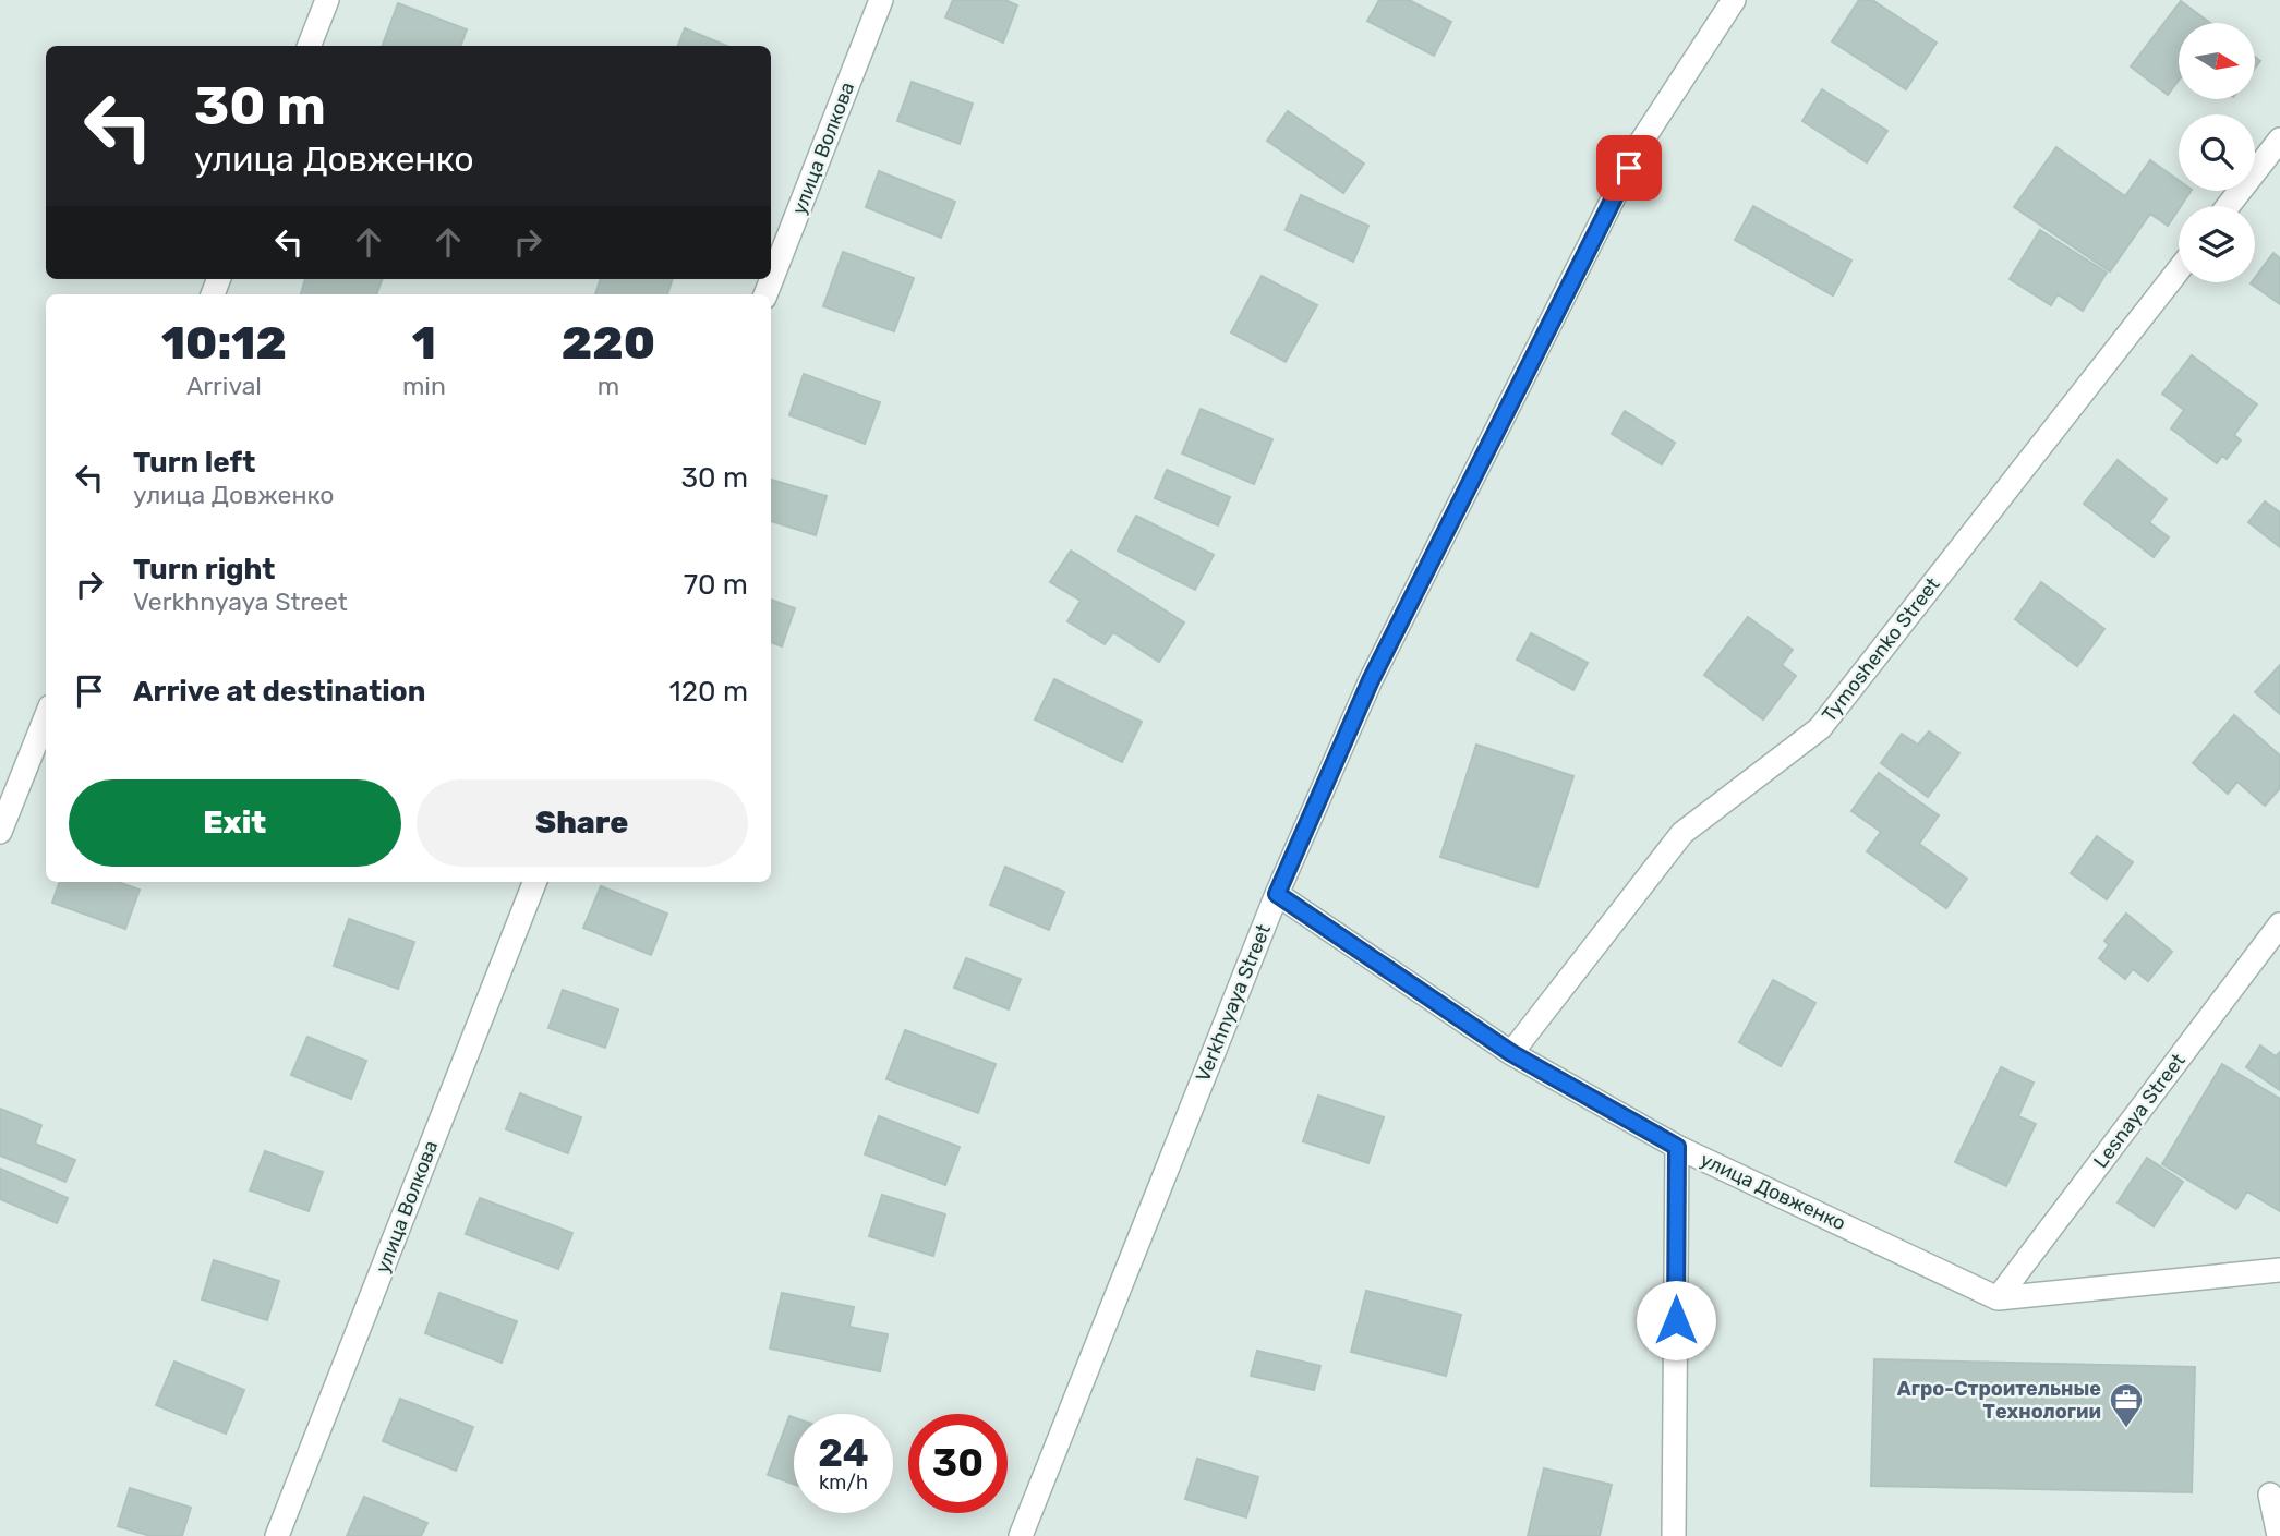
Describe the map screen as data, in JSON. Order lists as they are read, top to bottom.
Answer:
{
  "streets": {
    "street": [
      "улица Волкова",
      "Tymoshenko Street",
      "Verkhnyaya Street",
      "Lesnaya Street",
      "улица Довженко"
    ]
  },
  "crossings": [
    ["Tymoshenko Street", "улица Довженко"],
    ["Verkhnyaya Street", "улица Довженко"],
    ["Lesnaya Street", "улица Довженко"]
  ],
  "places": {
    "office": ["Агро-Строительные Технологии"]
  },
  "north": "right",
  "page": {
    "turn": ["30 m", "улица Довженко"],
    "eta": [
      "10:12",
      "Arrival",
      "1",
      "min",
      "220",
      "m"
    ],
    "list": [
      {
        "name": "Turn left",
        "note": "улица Довженко",
        "value": "30 m"
      },
      {
        "name": "Turn right",
        "note": "Verkhnyaya Street",
        "value": "70 m"
      },
      {
        "name": "Arrive at destination",
        "value": "120 m"
      }
    ],
    "buttons": ["Exit", "Share"],
    "speed": "24 km/h",
    "limit": "30"
  }
}
